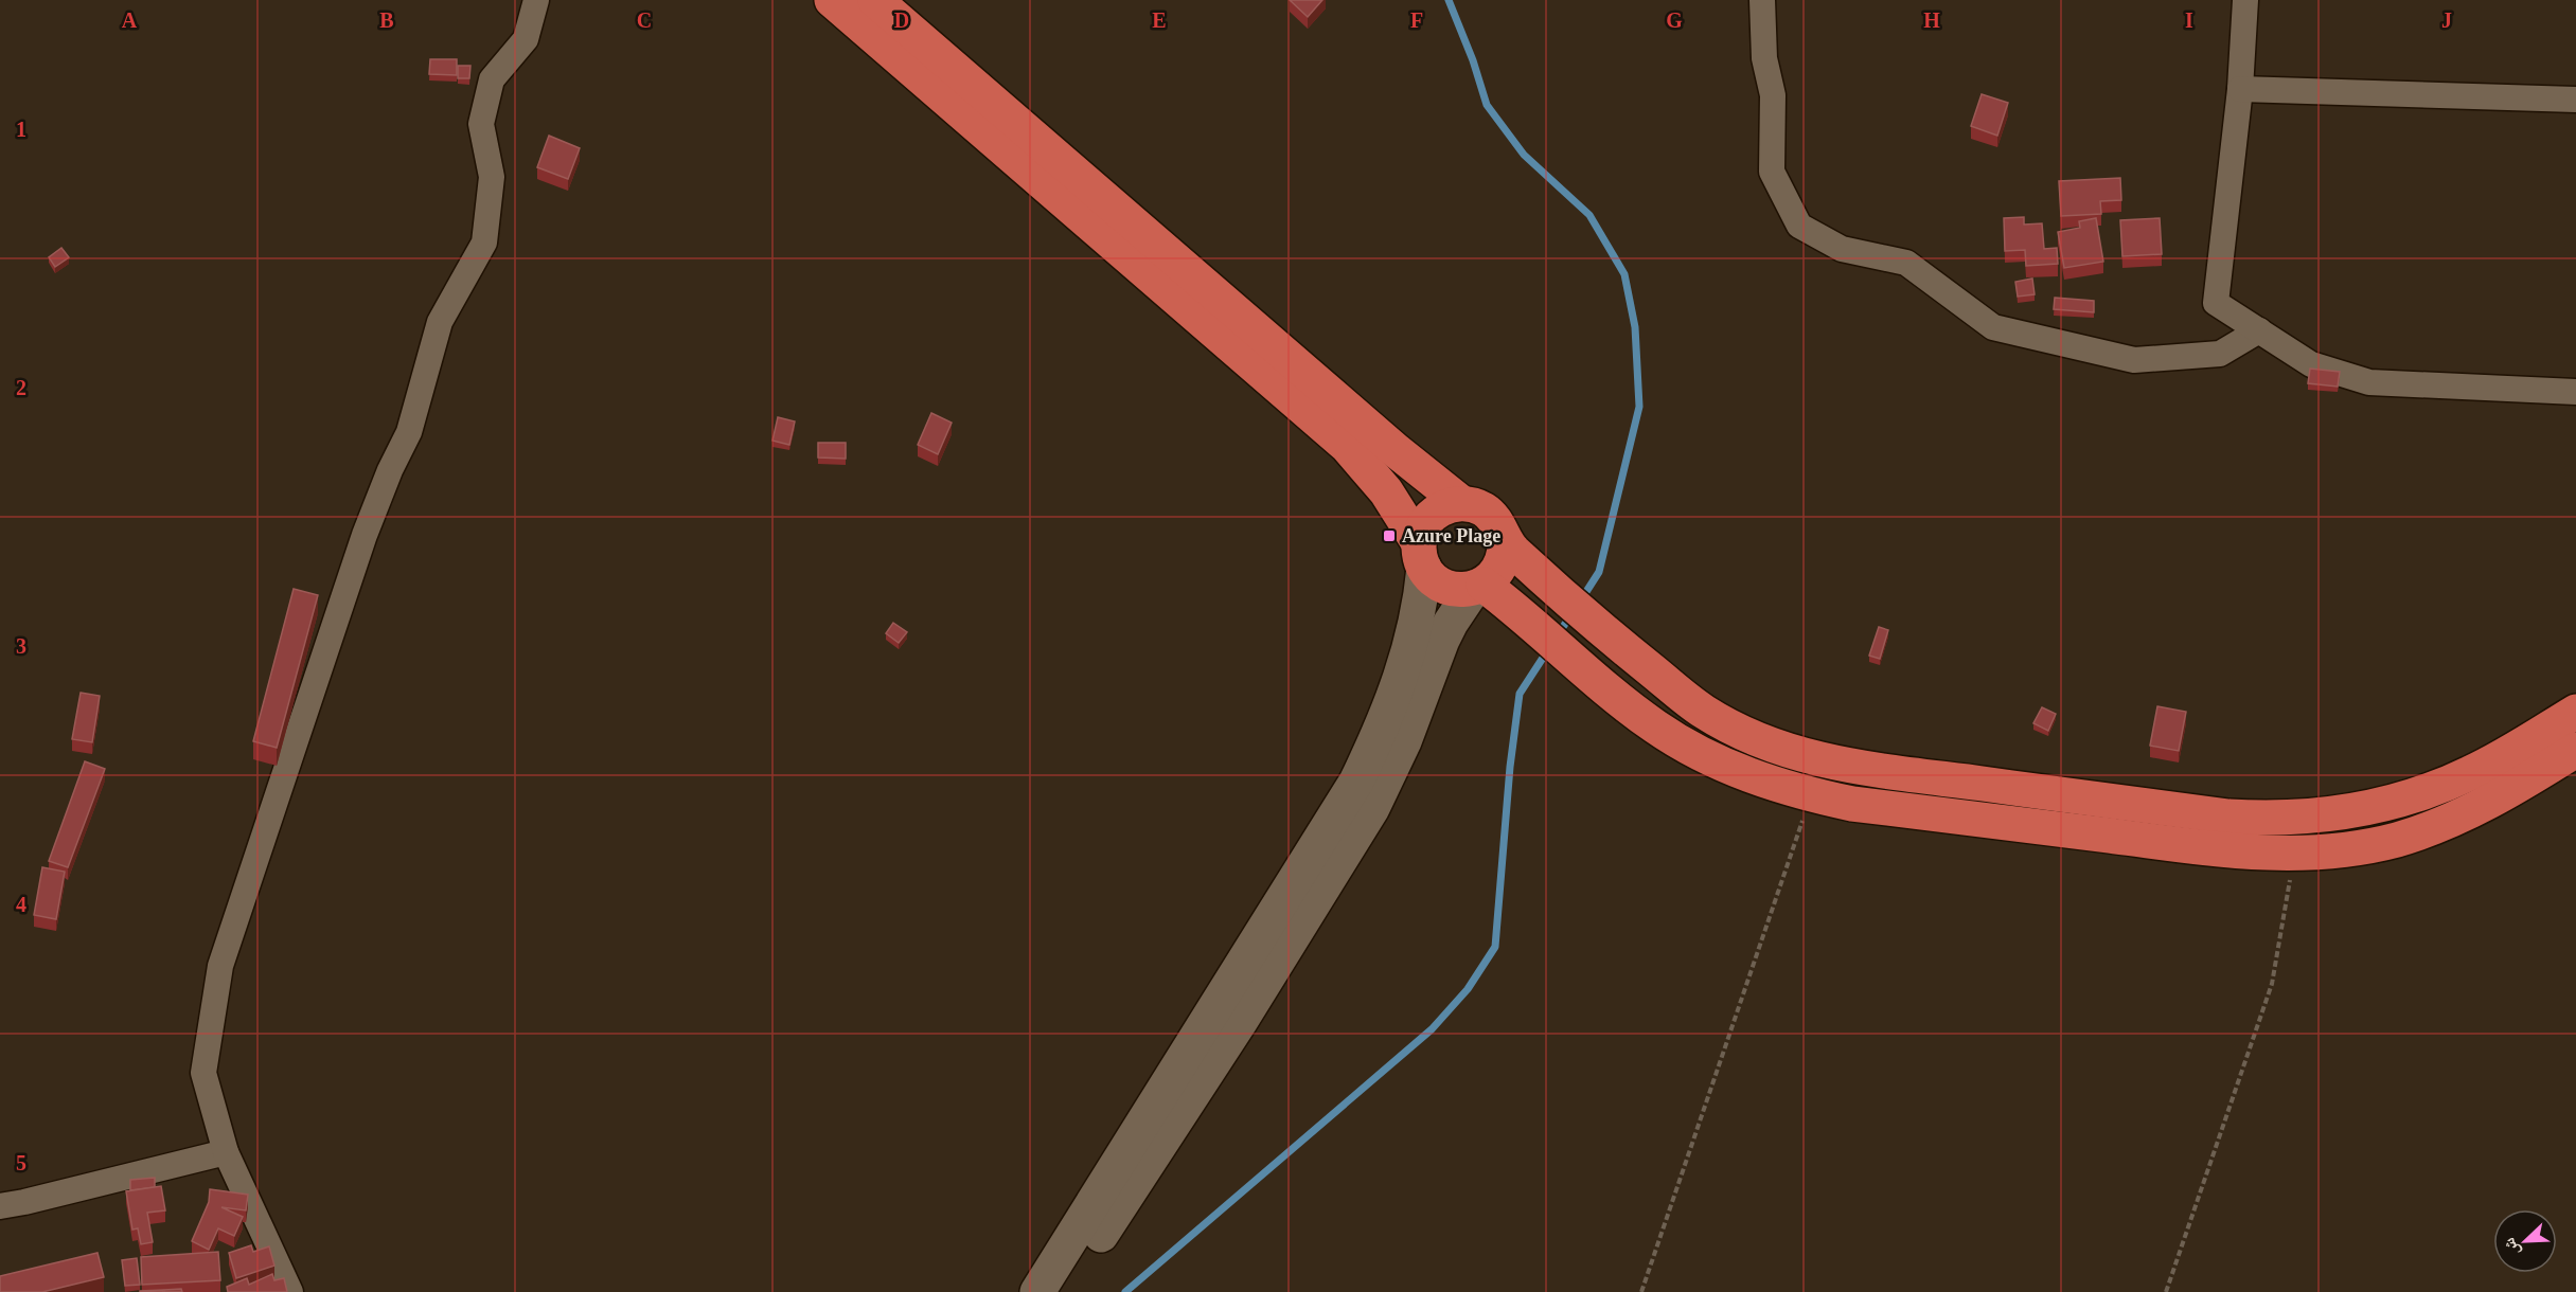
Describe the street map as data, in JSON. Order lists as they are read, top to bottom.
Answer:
{
  "places": {
    "transit": ["Azure Plage"]
  },
  "north": "bottom left",
  "grid": {
    "columns": [
      "A",
      "B",
      "C",
      "D",
      "E",
      "F",
      "G",
      "H",
      "I",
      "J"
    ],
    "rows": [
      "1",
      "2",
      "3",
      "4",
      "5"
    ]
  }
}
